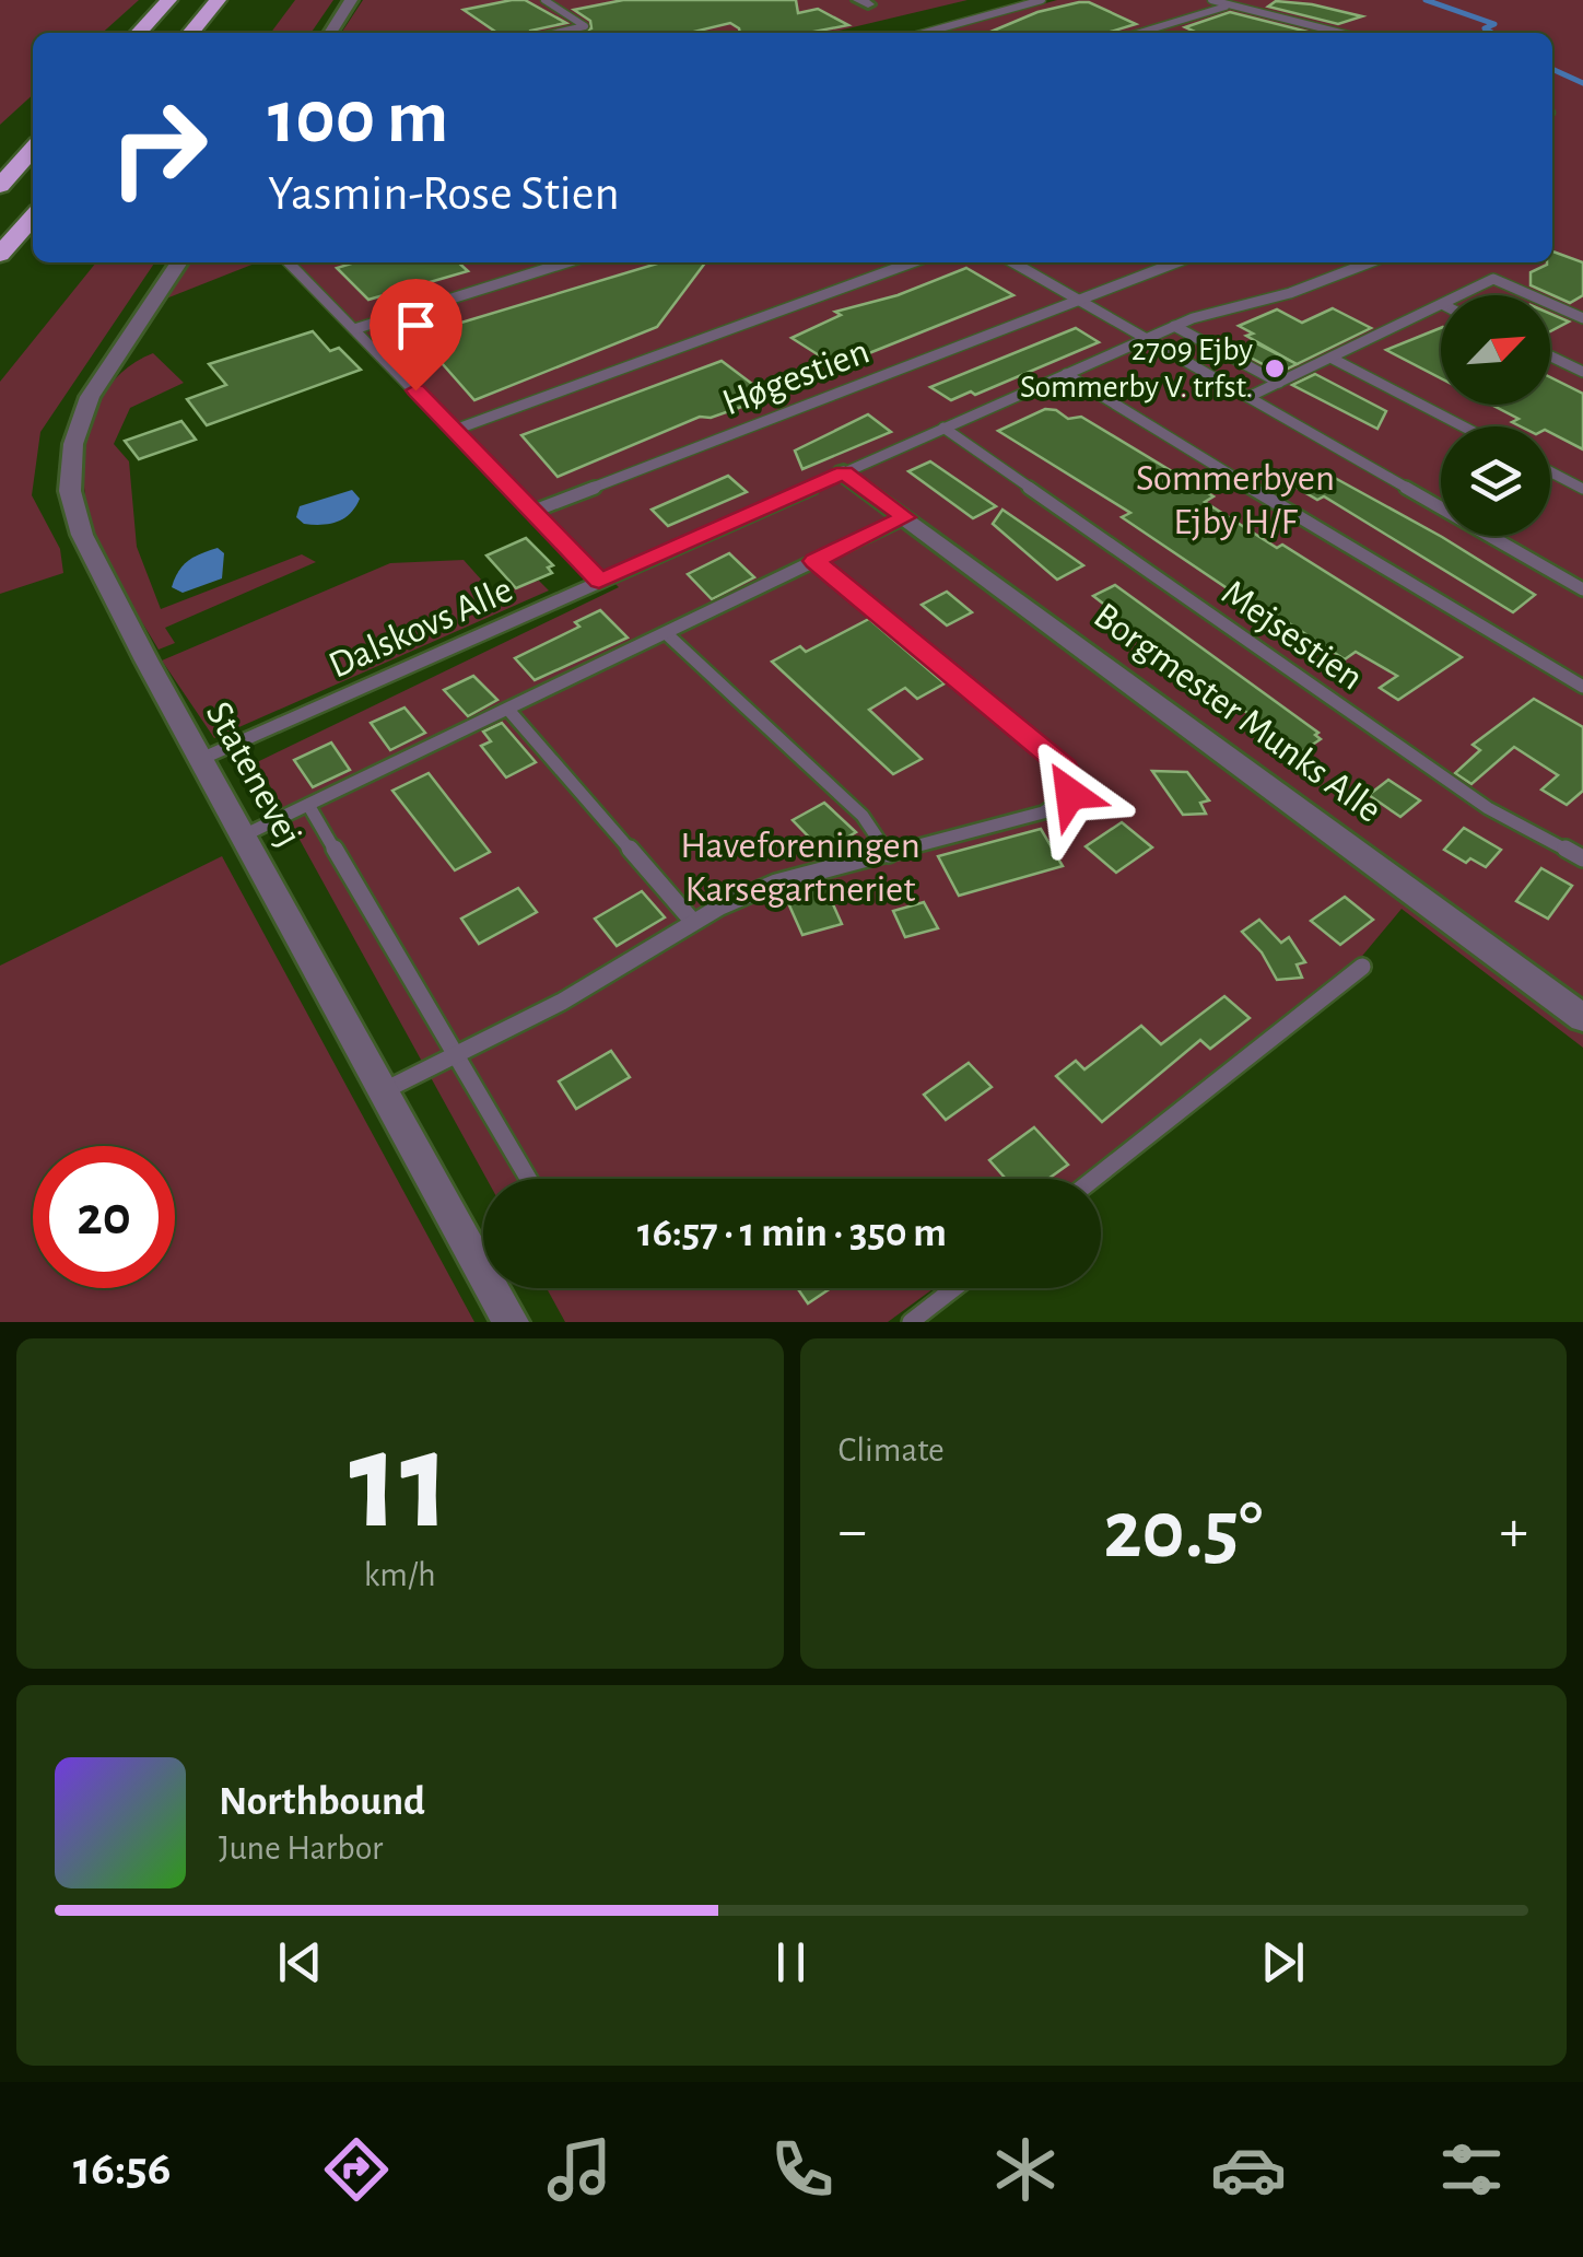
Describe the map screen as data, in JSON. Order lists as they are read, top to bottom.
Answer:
{
  "streets": {
    "street": ["Borgmester Munks Alle", "Statenevej"],
    "lane": ["Høgestien", "Dalskovs Alle", "Mejsestien"]
  },
  "crossings": [
    ["Dalskovs Alle", "Mejsestien"],
    ["Dalskovs Alle", "Borgmester Munks Alle"],
    ["Dalskovs Alle", "Statenevej"]
  ],
  "parks": ["Sommerbyen Ejby H/F", "Haveforeningen Karsegartneriet"],
  "places": ["2709 Ejby Sommerby V. trfst."],
  "north": "top right",
  "page": {
    "turn": ["100 m", "Yasmin-Rose Stien"],
    "limit": "20",
    "trip": "16:57 · 1 min · 350 m",
    "tile": [
      ["11", "km/h"],
      "Climate"
    ],
    "heat": ["−", "20.5°", "+"],
    "song": ["Northbound", "June Harbor"],
    "tabs": "16:56"
  }
}
